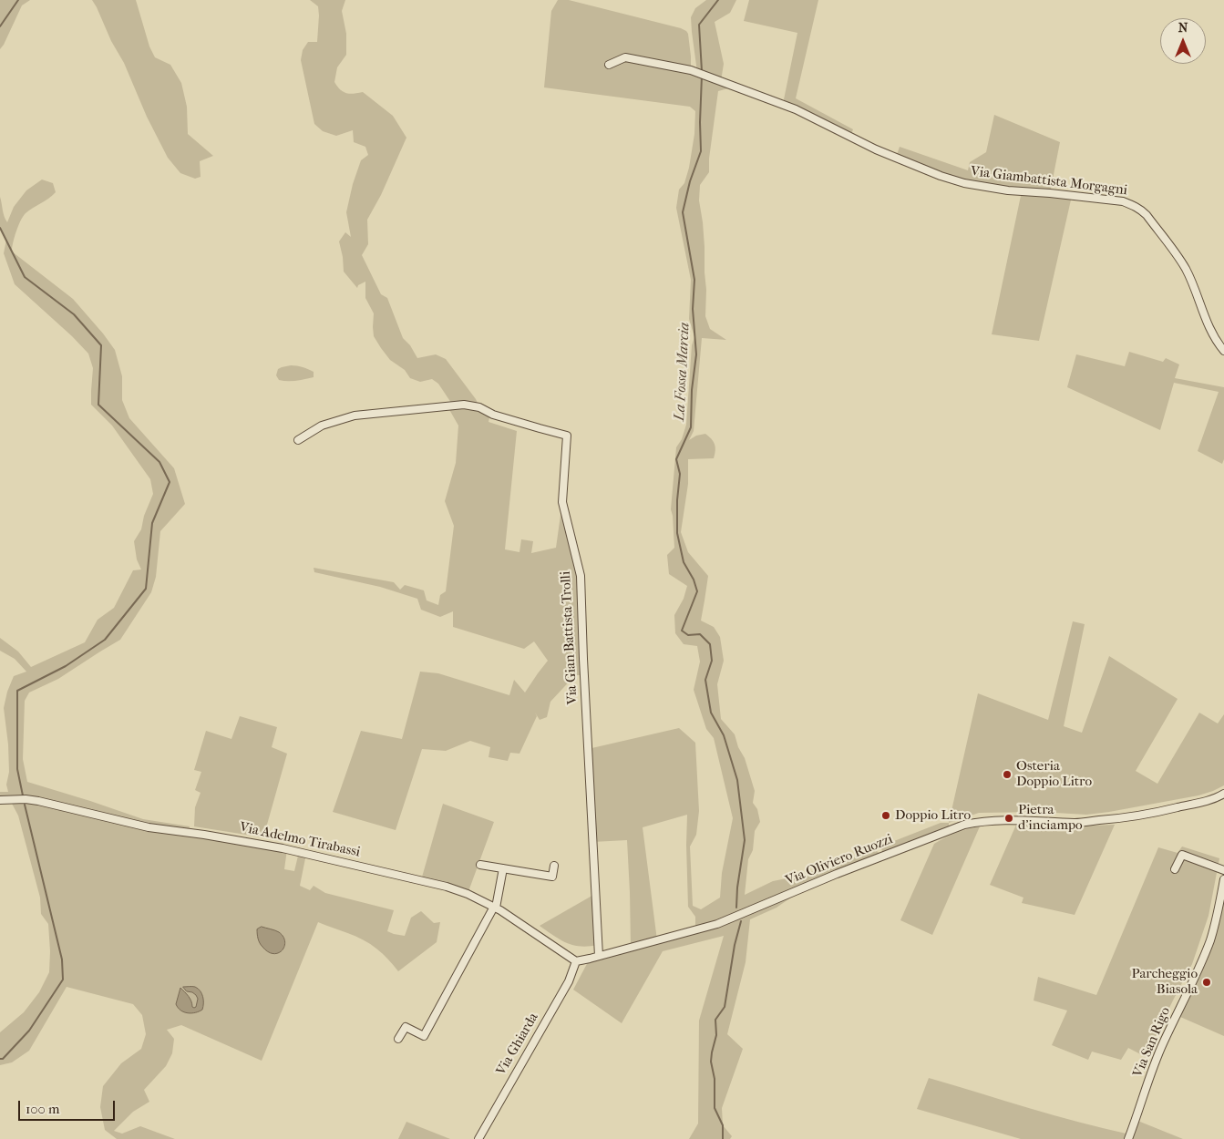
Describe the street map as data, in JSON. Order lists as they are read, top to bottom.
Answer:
{
  "streets": {
    "street": [
      "Via Giambattista Morgagni",
      "Via Gian Battista Trolli",
      "Via Adelmo Tirabassi",
      "Via Oliviero Ruozzi",
      "Via San Rigo",
      "Via Ghiarda"
    ]
  },
  "crossings": [
    ["Via Gian Battista Trolli", "Via Oliviero Ruozzi"],
    ["Via Adelmo Tirabassi", "Via Oliviero Ruozzi"],
    ["Via Adelmo Tirabassi", "Via Ghiarda"],
    ["Via Oliviero Ruozzi", "Via Ghiarda"]
  ],
  "water": ["La Fossa Marcia"],
  "places": [
    "Osteria Doppio Litro",
    "Doppio Litro",
    "Pietra d'inciampo",
    "Parcheggio Biasola"
  ],
  "scale_bar": "100 m",
  "north": "top"
}
